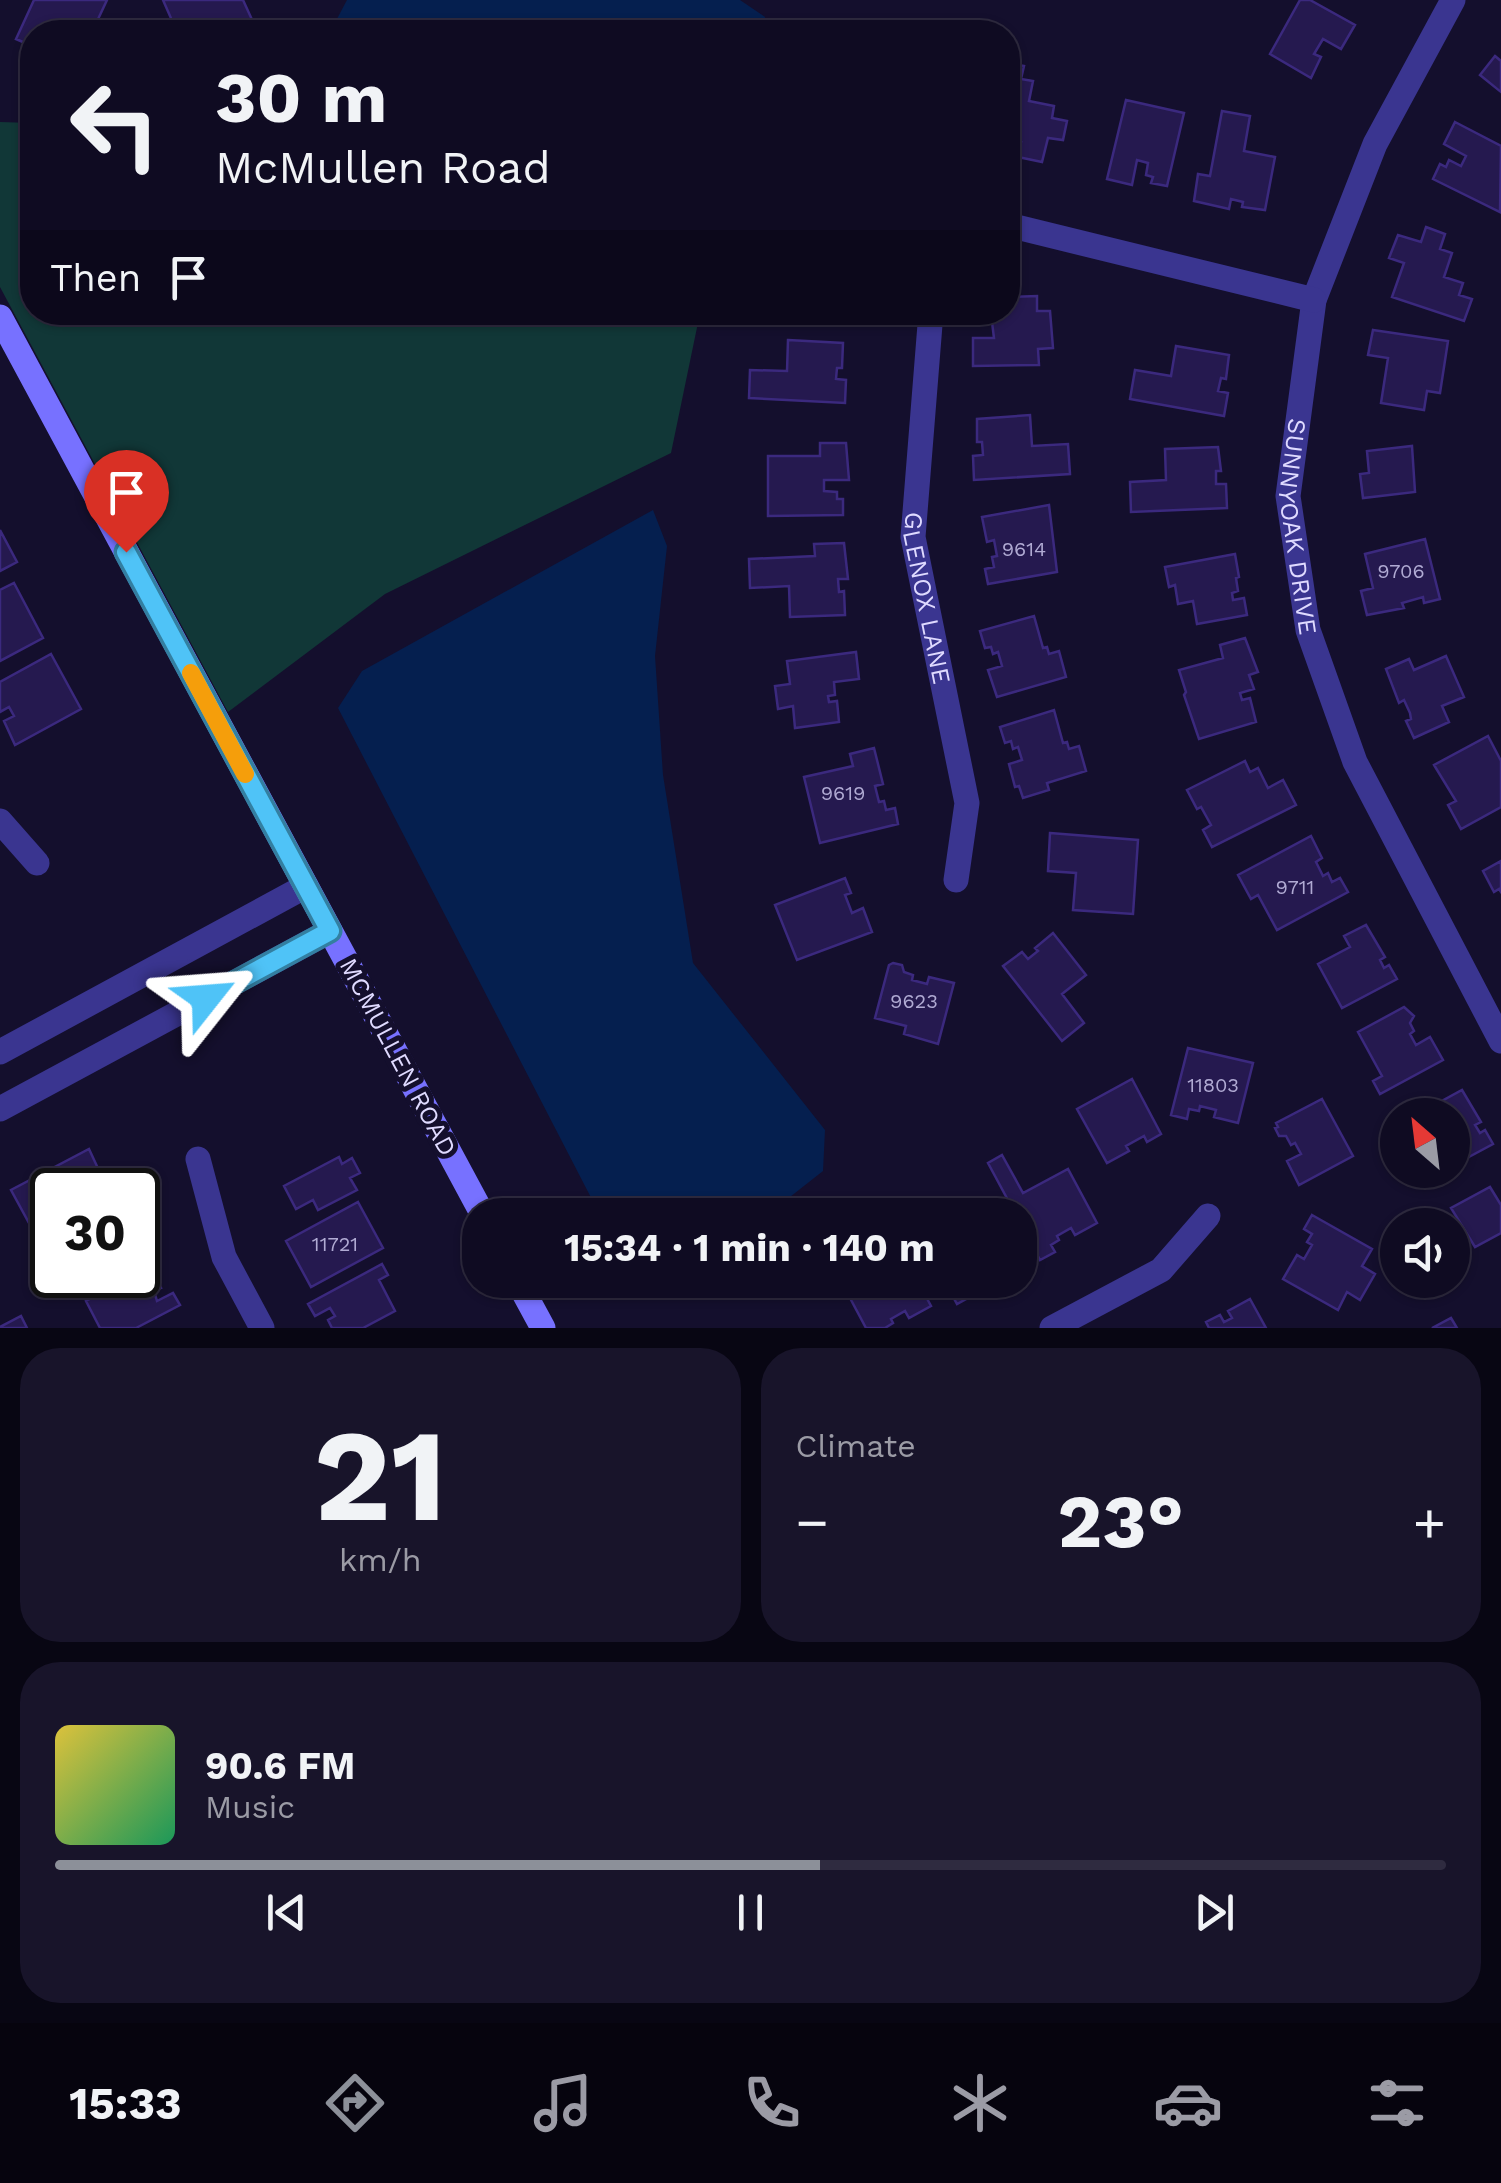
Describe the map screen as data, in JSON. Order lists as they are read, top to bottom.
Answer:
{
  "streets": {
    "street": ["SUNNYOAK DRIVE", "GLENOX LANE", "MCMULLEN ROAD"]
  },
  "house_numbers": [
    "9614",
    "9706",
    "9619",
    "9711",
    "9623",
    "11803",
    "11721"
  ],
  "north": "top left",
  "page": {
    "turn": ["30 m", "McMullen Road"],
    "then": "Then",
    "limit": "30",
    "trip": "15:34 · 1 min · 140 m",
    "tile": [
      ["21", "km/h"],
      "Climate"
    ],
    "heat": ["−", "23°", "+"],
    "song": ["90.6 FM", "Music"],
    "tabs": "15:33"
  }
}
